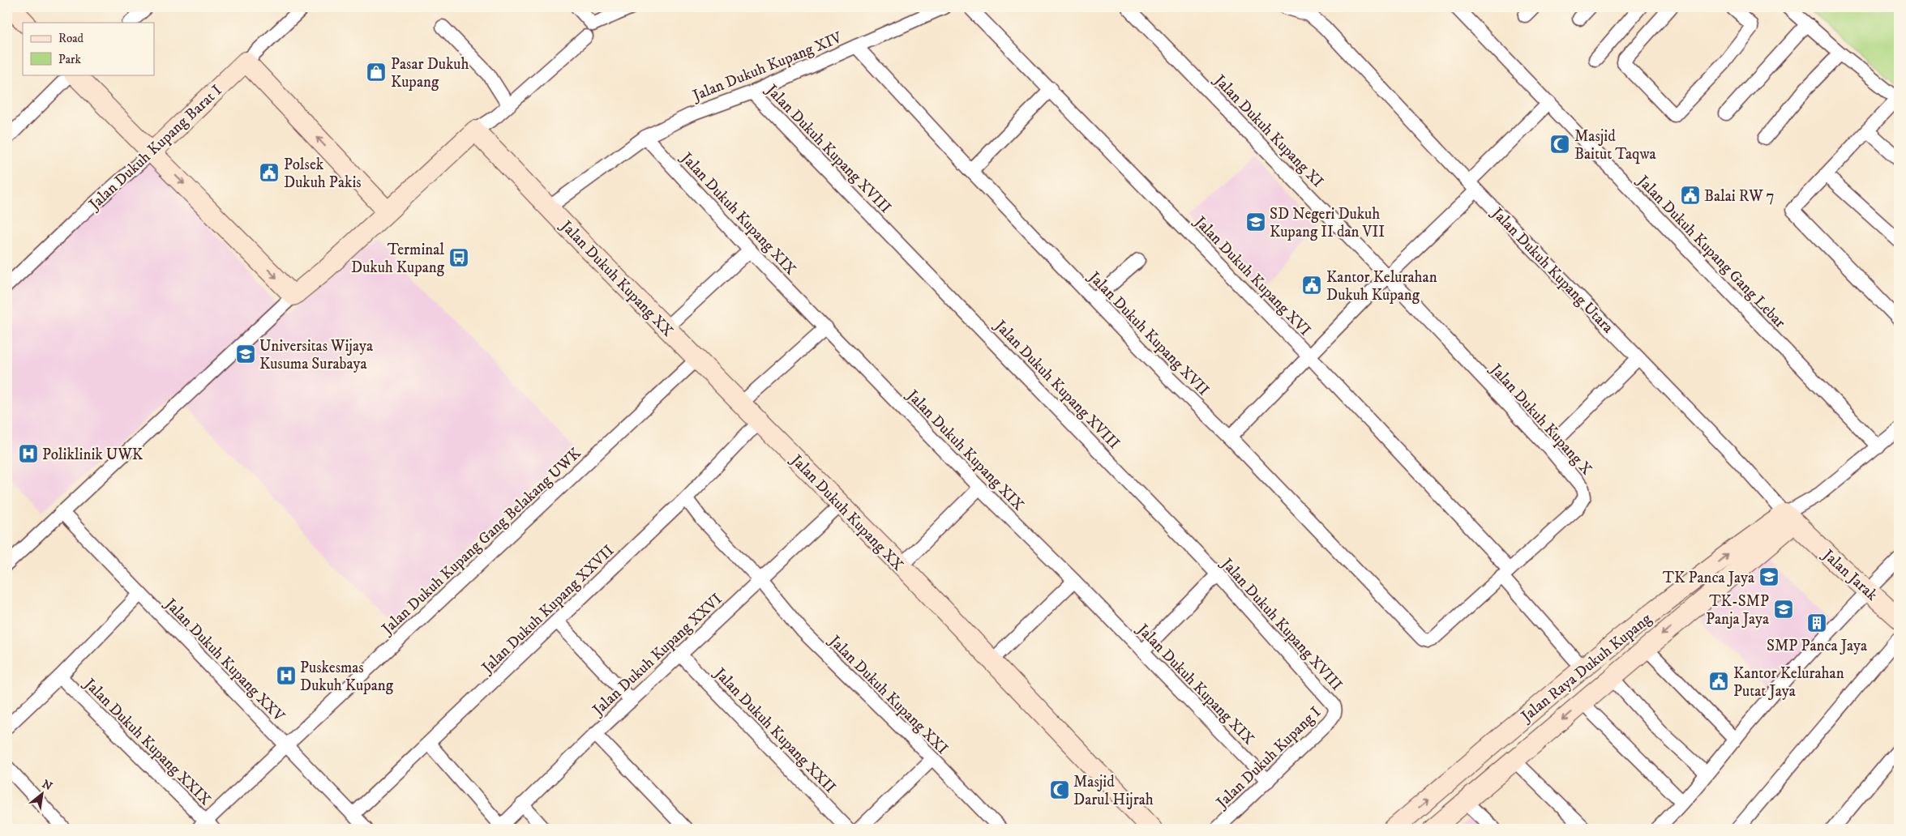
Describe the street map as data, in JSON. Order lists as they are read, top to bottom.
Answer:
{
  "streets": {
    "street": [
      "Jalan Dukuh Kupang XIV",
      "Jalan Dukuh Kupang XI",
      "Jalan Dukuh Kupang Barat I",
      "Jalan Dukuh Kupang XVIII",
      "Jalan Dukuh Kupang XIX",
      "Jalan Dukuh Kupang Gang Lebar",
      "Jalan Dukuh Kupang Utara",
      "Jalan Dukuh Kupang XVI",
      "Jalan Dukuh Kupang XX",
      "Jalan Dukuh Kupang XVII",
      "Jalan Dukuh Kupang X",
      "Jalan Dukuh Kupang Gang Belakang UWK",
      "Jalan Jarak",
      "Jalan Dukuh Kupang XXVII",
      "Jalan Dukuh Kupang XXVI",
      "Jalan Dukuh Kupang XXV",
      "Jalan Raya Dukuh Kupang",
      "Jalan Dukuh Kupang XXI",
      "Jalan Dukuh Kupang XXII",
      "Jalan Dukuh Kupang XXIX",
      "Jalan Dukuh Kupang I"
    ]
  },
  "crossings": [
    ["Jalan Dukuh Kupang XIV", "Jalan Dukuh Kupang XVIII"],
    ["Jalan Dukuh Kupang XIV", "Jalan Dukuh Kupang XIX"],
    ["Jalan Dukuh Kupang XIV", "Jalan Dukuh Kupang XX"],
    ["Jalan Dukuh Kupang XIV", "Jalan Dukuh Kupang XVII"],
    ["Jalan Dukuh Kupang XI", "Jalan Dukuh Kupang X"],
    ["Jalan Dukuh Kupang XVIII", "Jalan Dukuh Kupang I"],
    ["Jalan Dukuh Kupang XIX", "Jalan Dukuh Kupang I"],
    ["Jalan Dukuh Kupang Utara", "Jalan Jarak"],
    ["Jalan Dukuh Kupang Utara", "Jalan Raya Dukuh Kupang"],
    ["Jalan Dukuh Kupang XVI", "Jalan Dukuh Kupang X"],
    ["Jalan Dukuh Kupang XVI", "Jalan Raya Dukuh Kupang"],
    ["Jalan Dukuh Kupang XX", "Jalan Dukuh Kupang Gang Belakang UWK"],
    ["Jalan Dukuh Kupang XX", "Jalan Dukuh Kupang XXVII"],
    ["Jalan Dukuh Kupang XX", "Jalan Dukuh Kupang XXVI"],
    ["Jalan Dukuh Kupang XVII", "Jalan Dukuh Kupang X"],
    ["Jalan Dukuh Kupang Gang Belakang UWK", "Jalan Dukuh Kupang XXV"],
    ["Jalan Dukuh Kupang Gang Belakang UWK", "Jalan Dukuh Kupang XXIX"],
    ["Jalan Jarak", "Jalan Raya Dukuh Kupang"],
    ["Jalan Dukuh Kupang XXVII", "Jalan Dukuh Kupang XXV"],
    ["Jalan Dukuh Kupang XXVII", "Jalan Dukuh Kupang XXI"],
    ["Jalan Dukuh Kupang XXVI", "Jalan Dukuh Kupang XXI"],
    ["Jalan Dukuh Kupang XXVI", "Jalan Dukuh Kupang XXII"]
  ],
  "places": {
    "shop": ["Pasar Dukuh Kupang"],
    "mosque": ["Masjid Baitut Taqwa", "Masjid Darul Hijrah"],
    "public building": [
      "Polsek Dukuh Pakis",
      "Balai RW 7",
      "Kantor Kelurahan Dukuh Kupang",
      "Kantor Kelurahan Putat Jaya"
    ],
    "school or university": [
      "SD Negeri Dukuh Kupang II dan VII",
      "Universitas Wijaya Kusuma Surabaya",
      "TK Panca Jaya",
      "TK-SMP Panja Jaya"
    ],
    "bus stop": ["Terminal Dukuh Kupang"],
    "hospital": ["Poliklinik UWK", "Puskesmas Dukuh Kupang"],
    "building": ["SMP Panca Jaya"]
  },
  "legend": ["Road", "Park"],
  "north": "top right"
}
